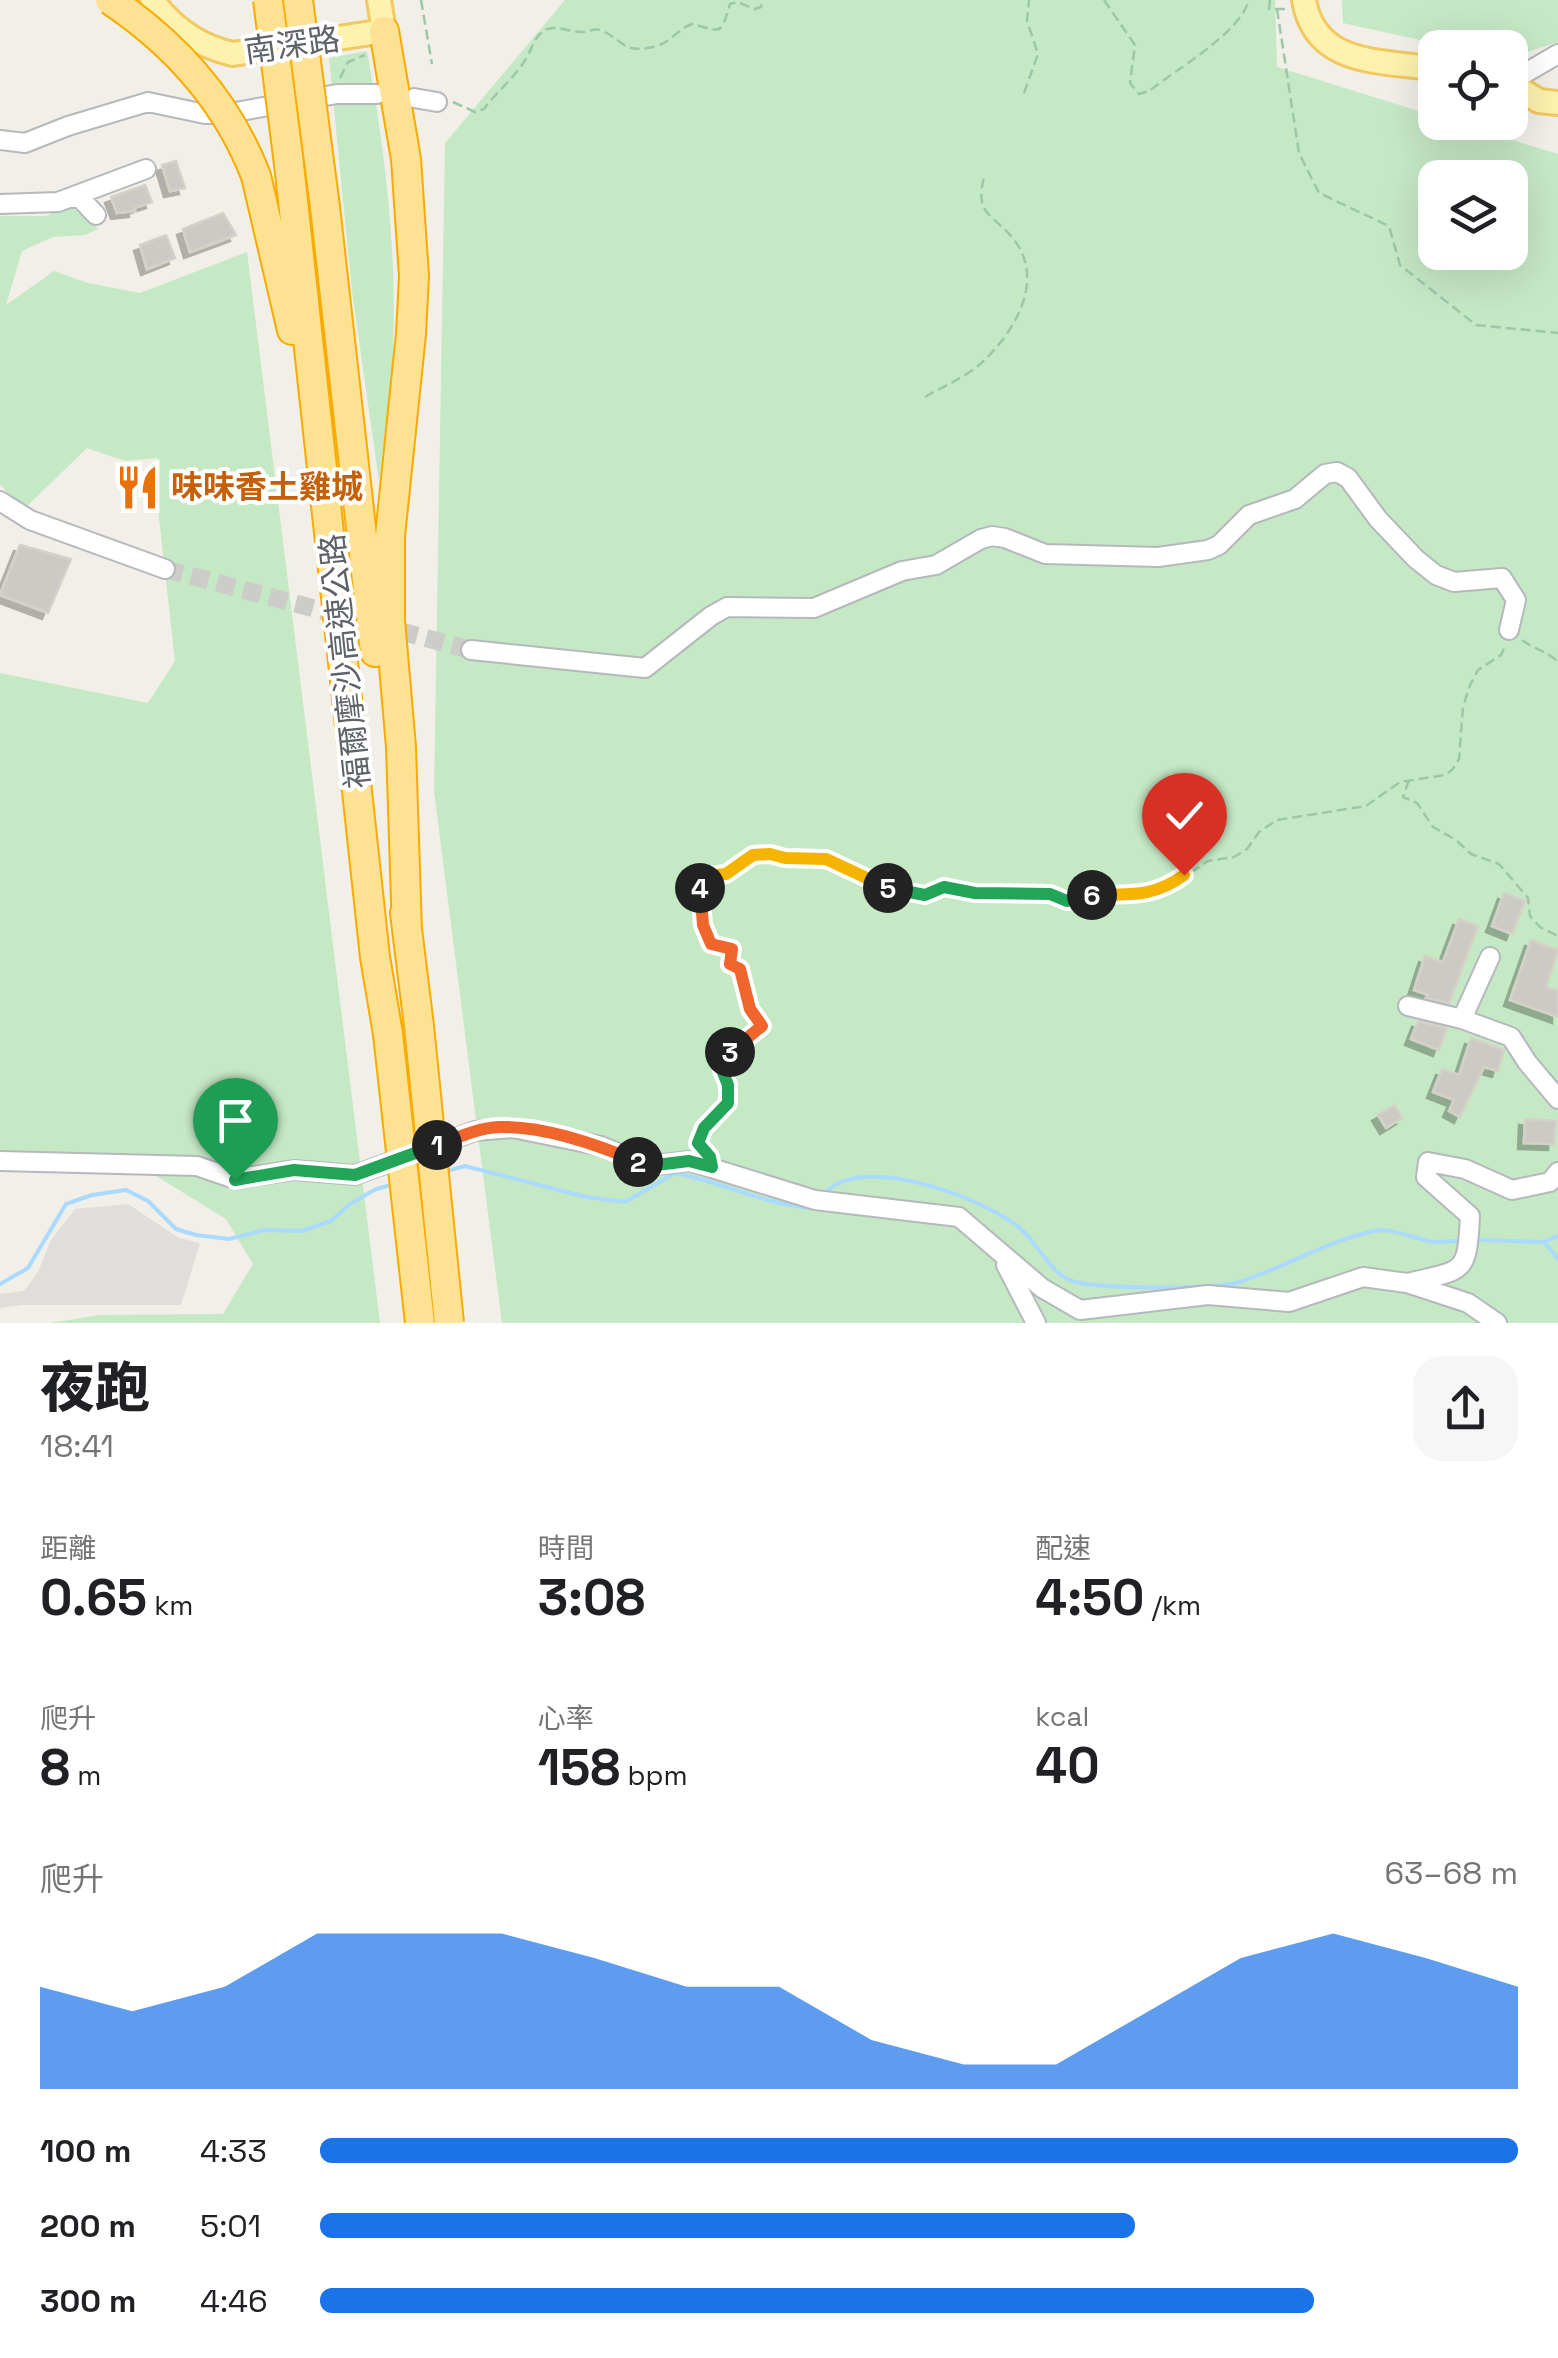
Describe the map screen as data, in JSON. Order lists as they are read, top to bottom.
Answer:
{
  "streets": {
    "highway": ["福爾摩沙高速公路"],
    "main road": ["南深路"]
  },
  "places": {
    "restaurant": ["味味香土雞城"]
  },
  "page": {
    "pins": [
      "4",
      "5",
      "6",
      "3",
      "1",
      "2"
    ],
    "heading": ["夜跑", "18:41"],
    "stats": [
      ["距離", "0.65 km"],
      ["時間", "3:08"],
      ["配速", "4:50 /km"],
      ["爬升", "8 m"],
      ["心率", "158 bpm"],
      ["kcal", "40"]
    ],
    "chart": ["爬升", "63–68 m"],
    "list": [
      {
        "name": "100 m",
        "note": "4:33"
      },
      {
        "name": "200 m",
        "note": "5:01"
      },
      {
        "name": "300 m",
        "note": "4:46"
      }
    ]
  }
}
